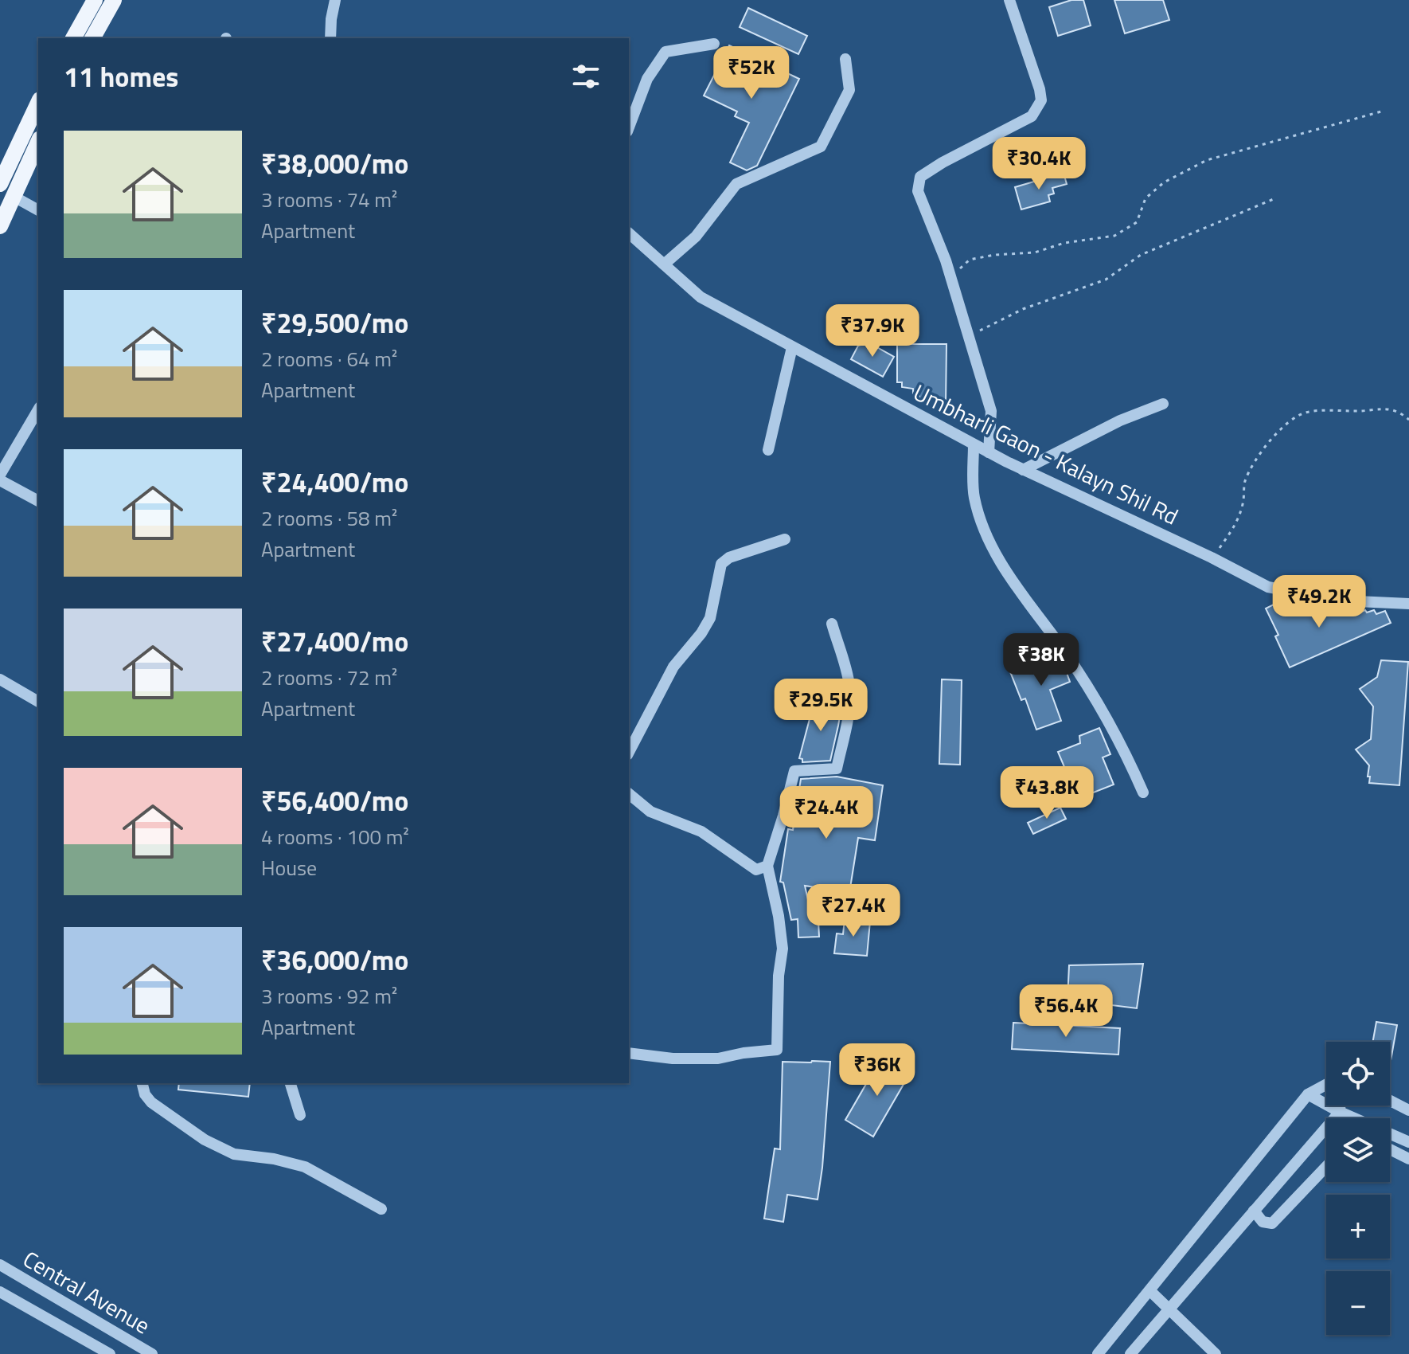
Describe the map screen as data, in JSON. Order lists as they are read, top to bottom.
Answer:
{
  "streets": {
    "street": ["Umbharli Gaon - Kalayn Shil Rd", "Central Avenue"]
  },
  "page": {
    "heading": "11 homes",
    "price": [
      "₹52K",
      "₹30.4K",
      "₹37.9K",
      "₹49.2K",
      "₹38K",
      "₹29.5K",
      "₹43.8K",
      "₹24.4K",
      "₹27.4K",
      "₹56.4K",
      "₹36K"
    ],
    "list": [
      {
        "name": "₹38,000/mo",
        "note": "3 rooms · 74 m² · Apartment"
      },
      {
        "name": "₹29,500/mo",
        "note": "2 rooms · 64 m² · Apartment"
      },
      {
        "name": "₹24,400/mo",
        "note": "2 rooms · 58 m² · Apartment"
      },
      {
        "name": "₹27,400/mo",
        "note": "2 rooms · 72 m² · Apartment"
      },
      {
        "name": "₹56,400/mo",
        "note": "4 rooms · 100 m² · House"
      },
      {
        "name": "₹36,000/mo",
        "note": "3 rooms · 92 m² · Apartment"
      }
    ],
    "map_buttons": ["+", "−"]
  }
}
